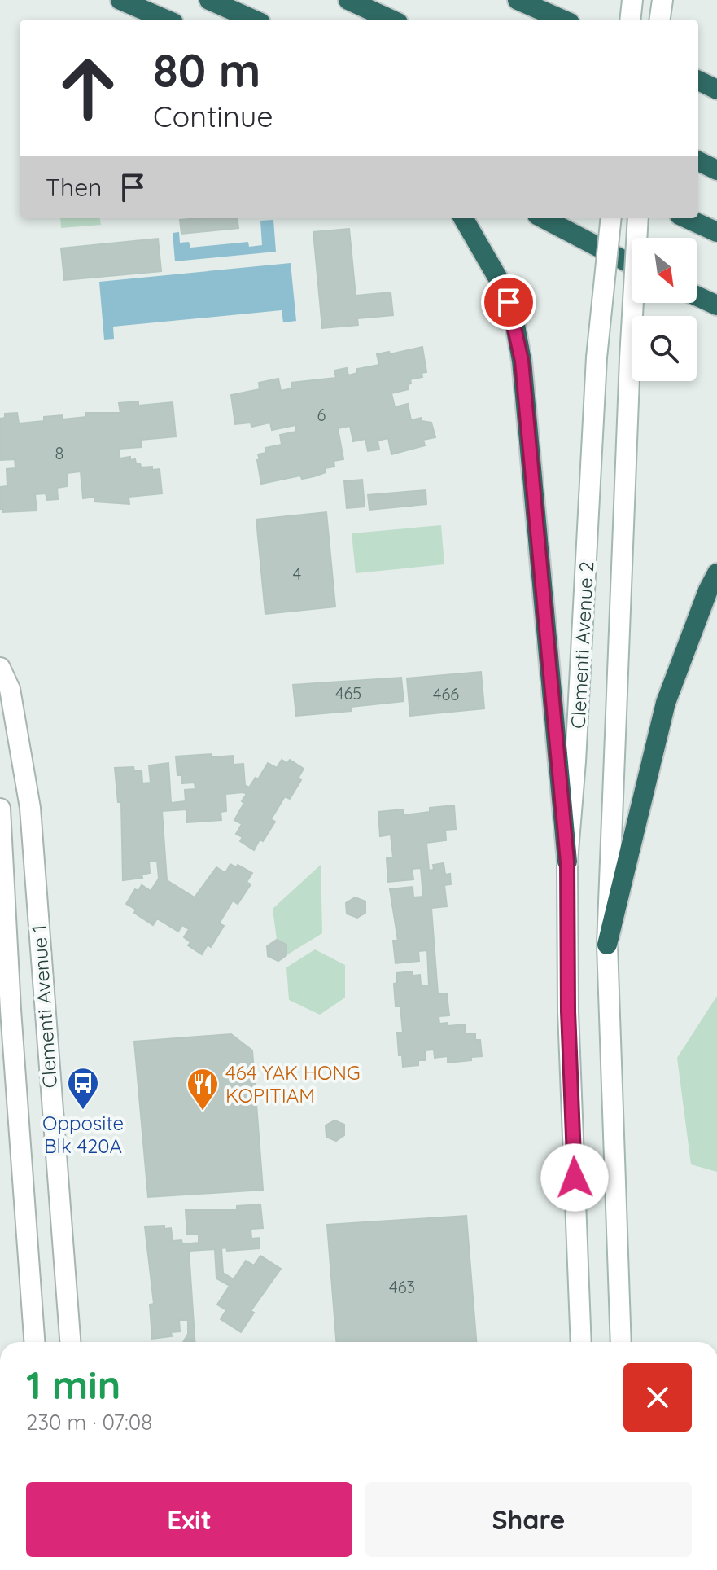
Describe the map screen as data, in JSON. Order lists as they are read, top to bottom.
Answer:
{
  "streets": {
    "main road": ["Clementi Avenue 2", "Clementi Avenue 1"]
  },
  "places": {
    "bus stop": ["Opposite Blk 420A"],
    "restaurant": ["464 YAK HONG KOPITIAM"]
  },
  "house_numbers": [
    "6",
    "8",
    "4",
    "465",
    "466",
    "463"
  ],
  "north": "bottom right",
  "page": {
    "turn": ["80 m", "Continue"],
    "then": "Then",
    "heading": ["1 min", "230 m · 07:08"],
    "buttons": ["Exit", "Share"]
  }
}
